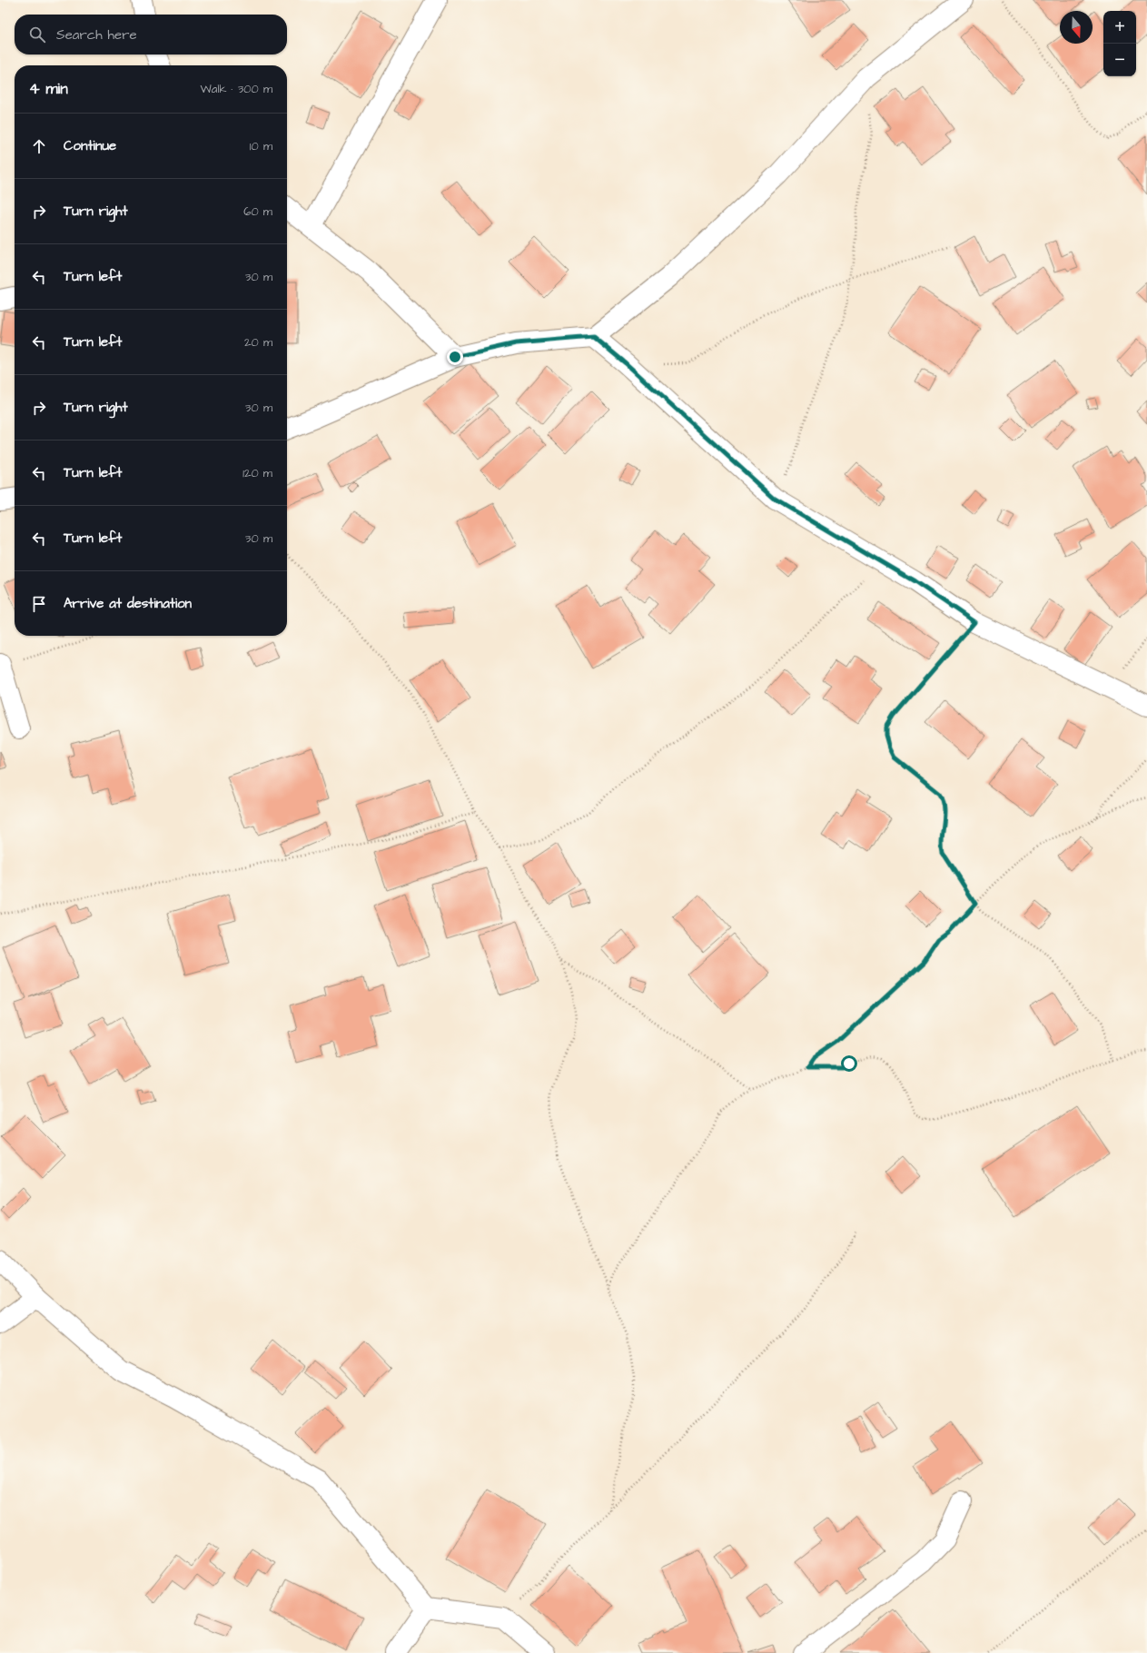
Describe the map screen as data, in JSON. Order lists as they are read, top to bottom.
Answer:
{
  "north": "bottom",
  "page": {
    "map_buttons": ["+", "−"],
    "search": "Search here",
    "heading": ["4 min", "Walk · 300 m"],
    "list": [
      ["Continue", "10 m"],
      ["Turn right", "60 m"],
      ["Turn left", "30 m"],
      ["Turn left", "20 m"],
      ["Turn right", "30 m"],
      ["Turn left", "120 m"],
      ["Turn left", "30 m"],
      "Arrive at destination"
    ]
  }
}
